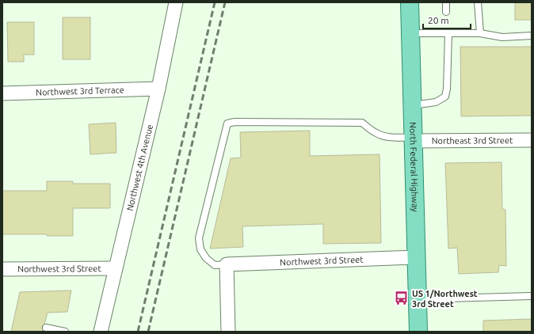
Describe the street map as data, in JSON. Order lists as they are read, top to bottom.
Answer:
{
  "streets": {
    "main road": ["North Federal Highway"],
    "street": [
      "Northwest 3rd Terrace",
      "Northeast 3rd Street",
      "Northwest 4th Avenue",
      "Northwest 3rd Street"
    ]
  },
  "crossings": [
    ["Northwest 3rd Terrace", "Northwest 4th Avenue"],
    ["Northeast 3rd Street", "North Federal Highway"],
    ["Northwest 4th Avenue", "Northwest 3rd Street"],
    ["North Federal Highway", "Northwest 3rd Street"]
  ],
  "places": {
    "bus stop": ["US 1/Northwest 3rd Street"]
  },
  "scale_bar": "20 m"
}
